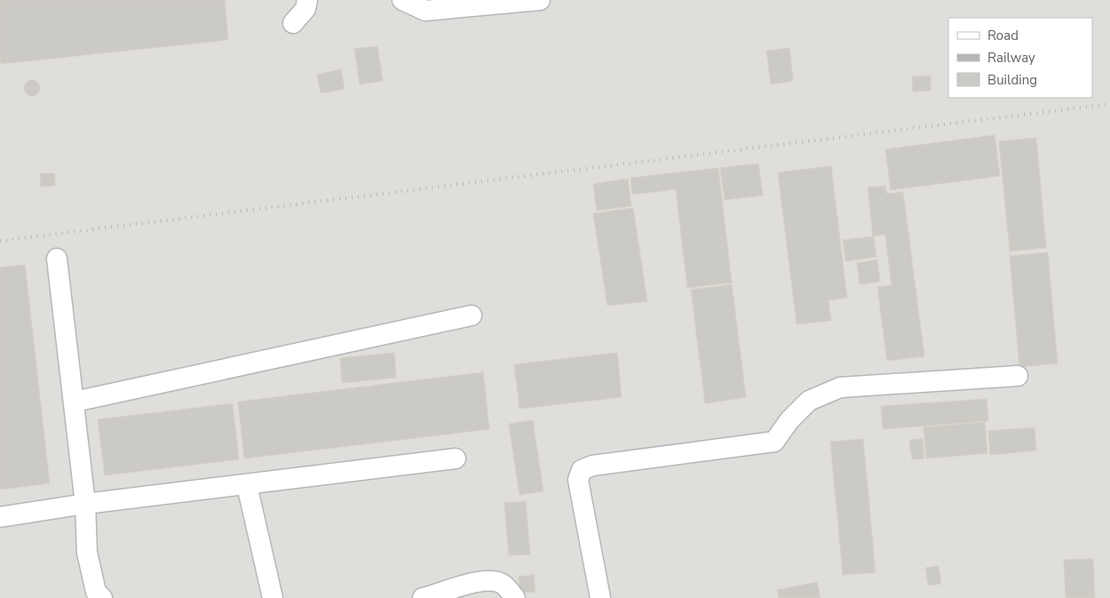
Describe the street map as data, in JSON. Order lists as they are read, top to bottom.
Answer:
{
  "legend": ["Road", "Railway", "Building"]
}
